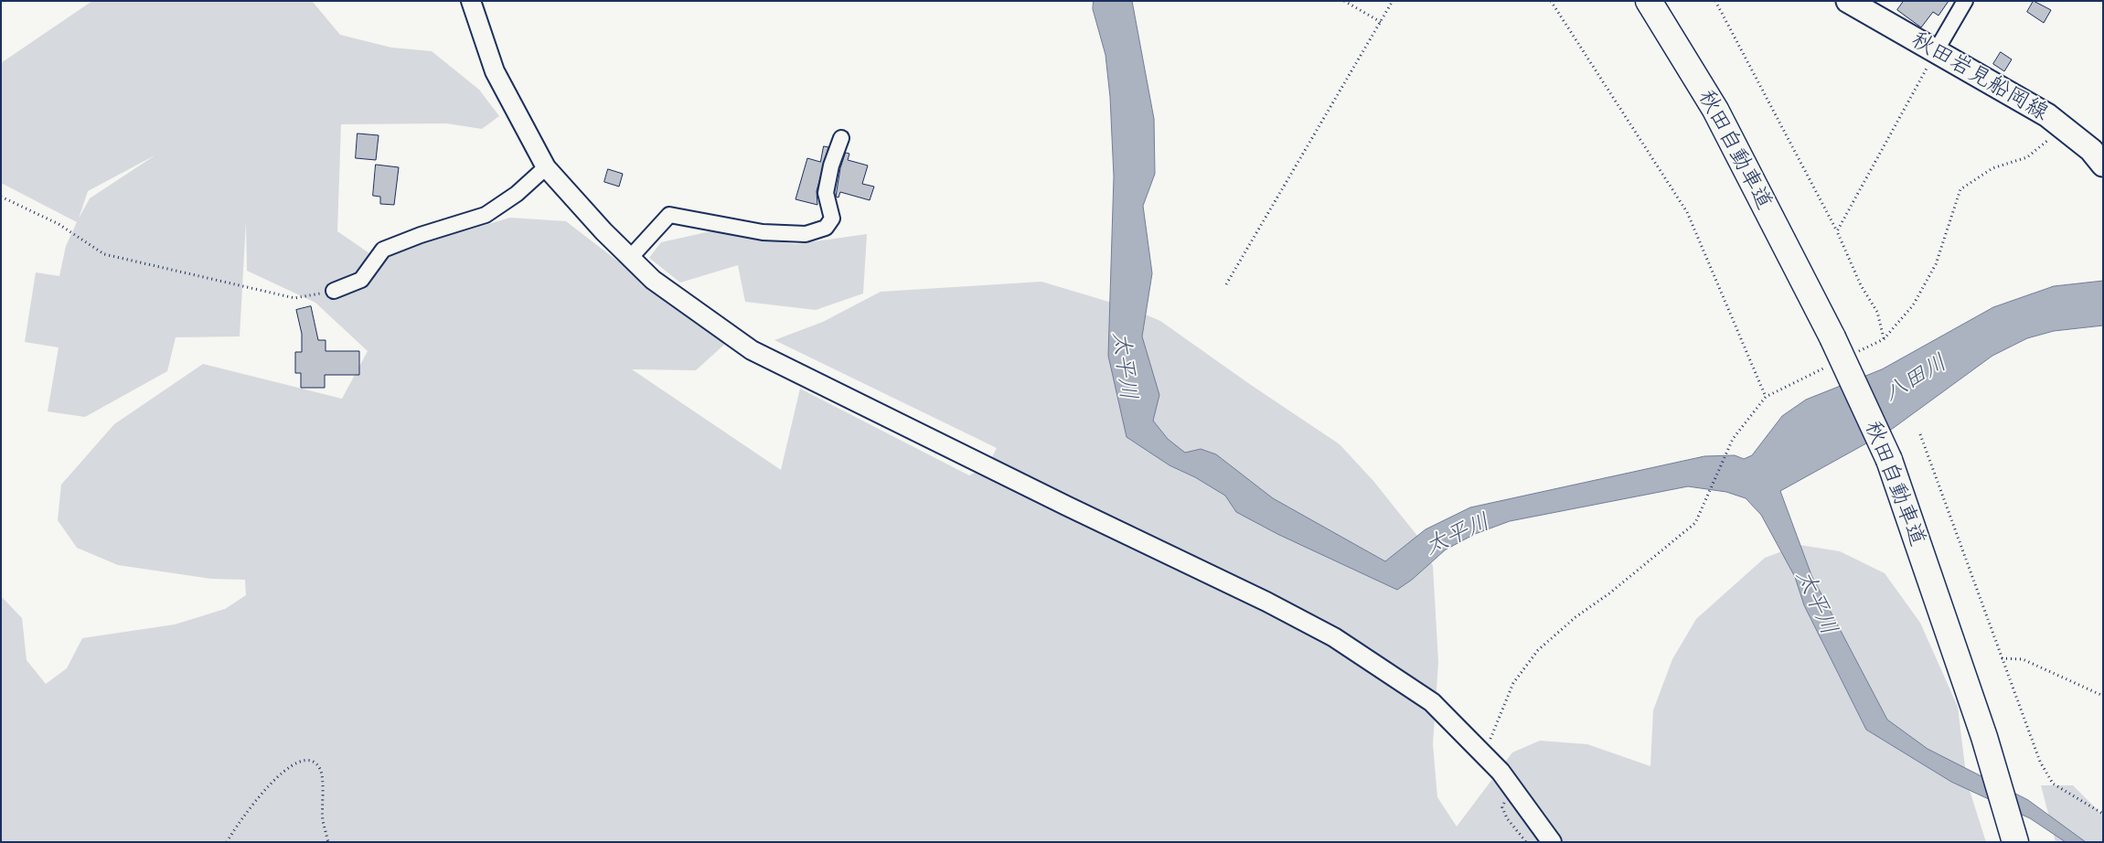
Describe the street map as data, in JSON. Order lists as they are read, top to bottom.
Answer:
{
  "streets": {
    "highway": ["秋田自動車道"],
    "main road": ["秋田岩見船岡線"]
  },
  "water": ["太平川", "八田川"]
}
